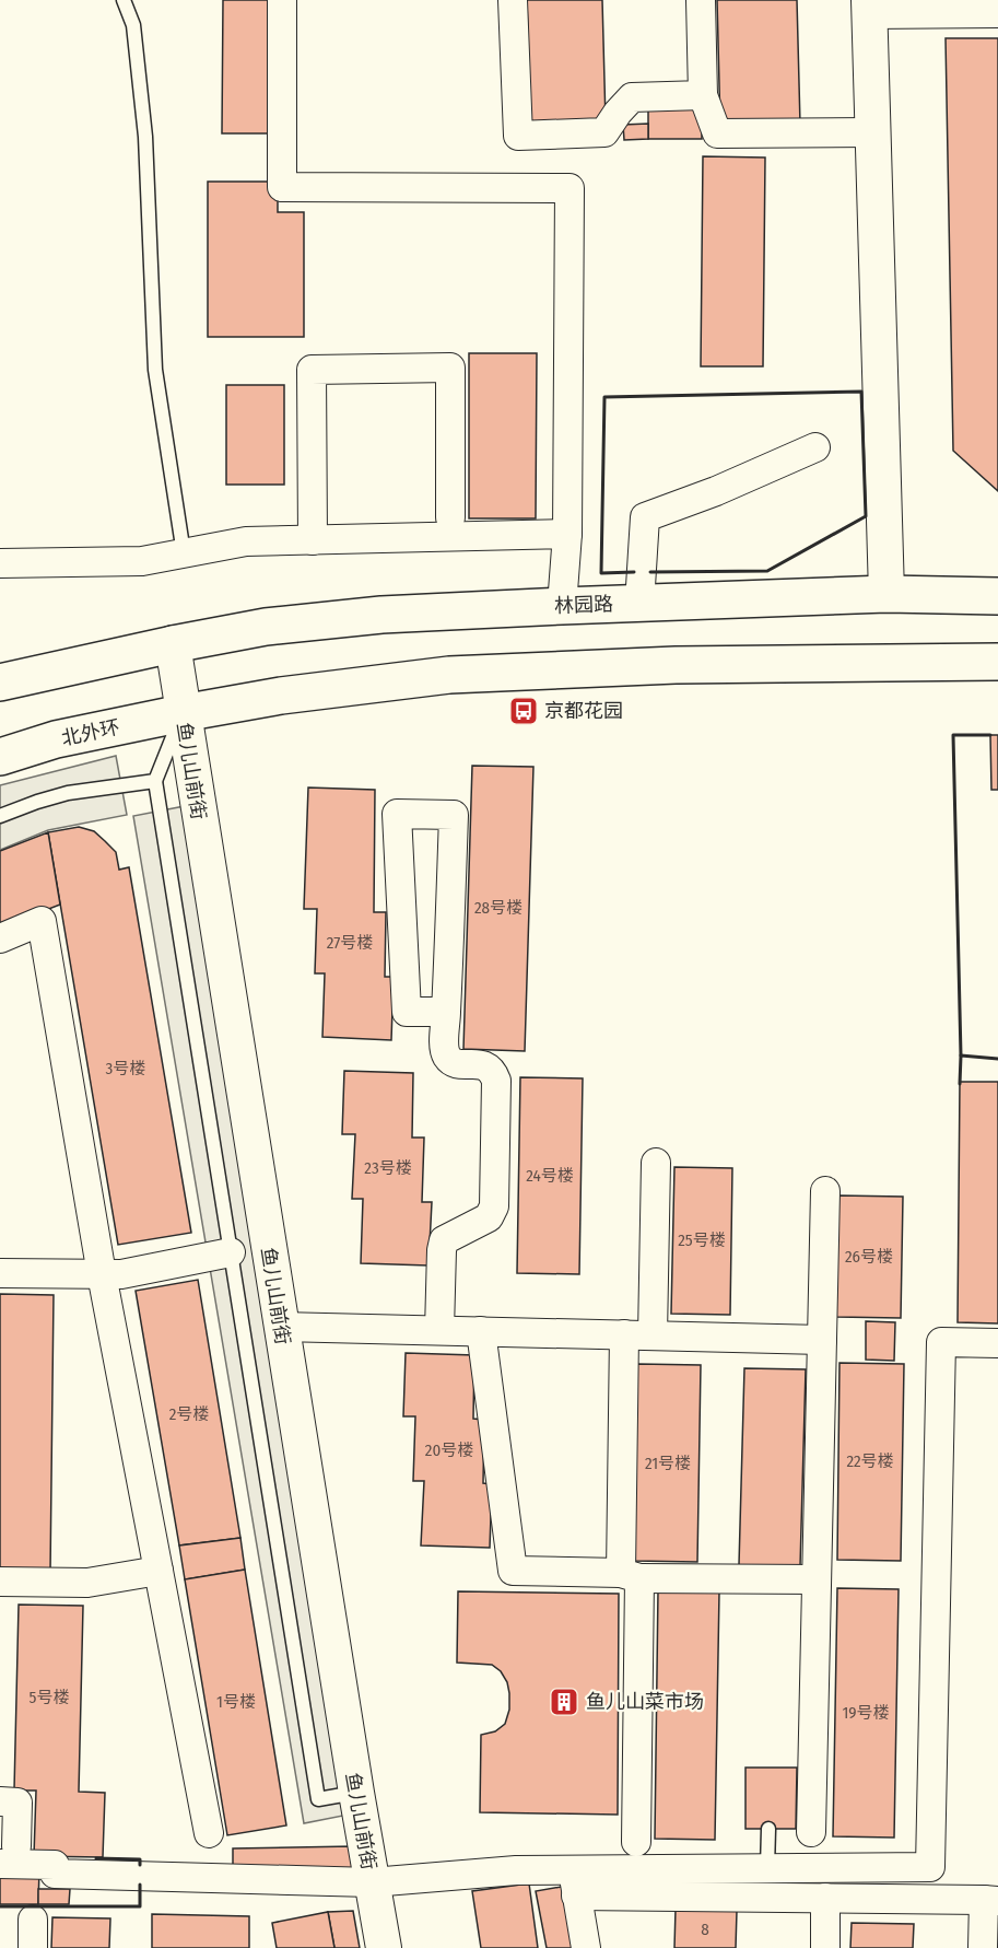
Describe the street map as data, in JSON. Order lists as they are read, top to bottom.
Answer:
{
  "streets": {
    "main road": ["林园路", "北外环"],
    "street": ["鱼儿山前街"]
  },
  "crossings": [
    ["林园路", "鱼儿山前街"],
    ["北外环", "鱼儿山前街"]
  ],
  "places": {
    "bus stop": ["京都花园"],
    "building": ["鱼儿山菜市场"]
  },
  "house_numbers": [
    "28号楼",
    "27号楼",
    "3号楼",
    "23号楼",
    "24号楼",
    "25号楼",
    "26号楼",
    "2号楼",
    "20号楼",
    "22号楼",
    "21号楼",
    "5号楼",
    "1号楼",
    "19号楼",
    "8"
  ]
}
